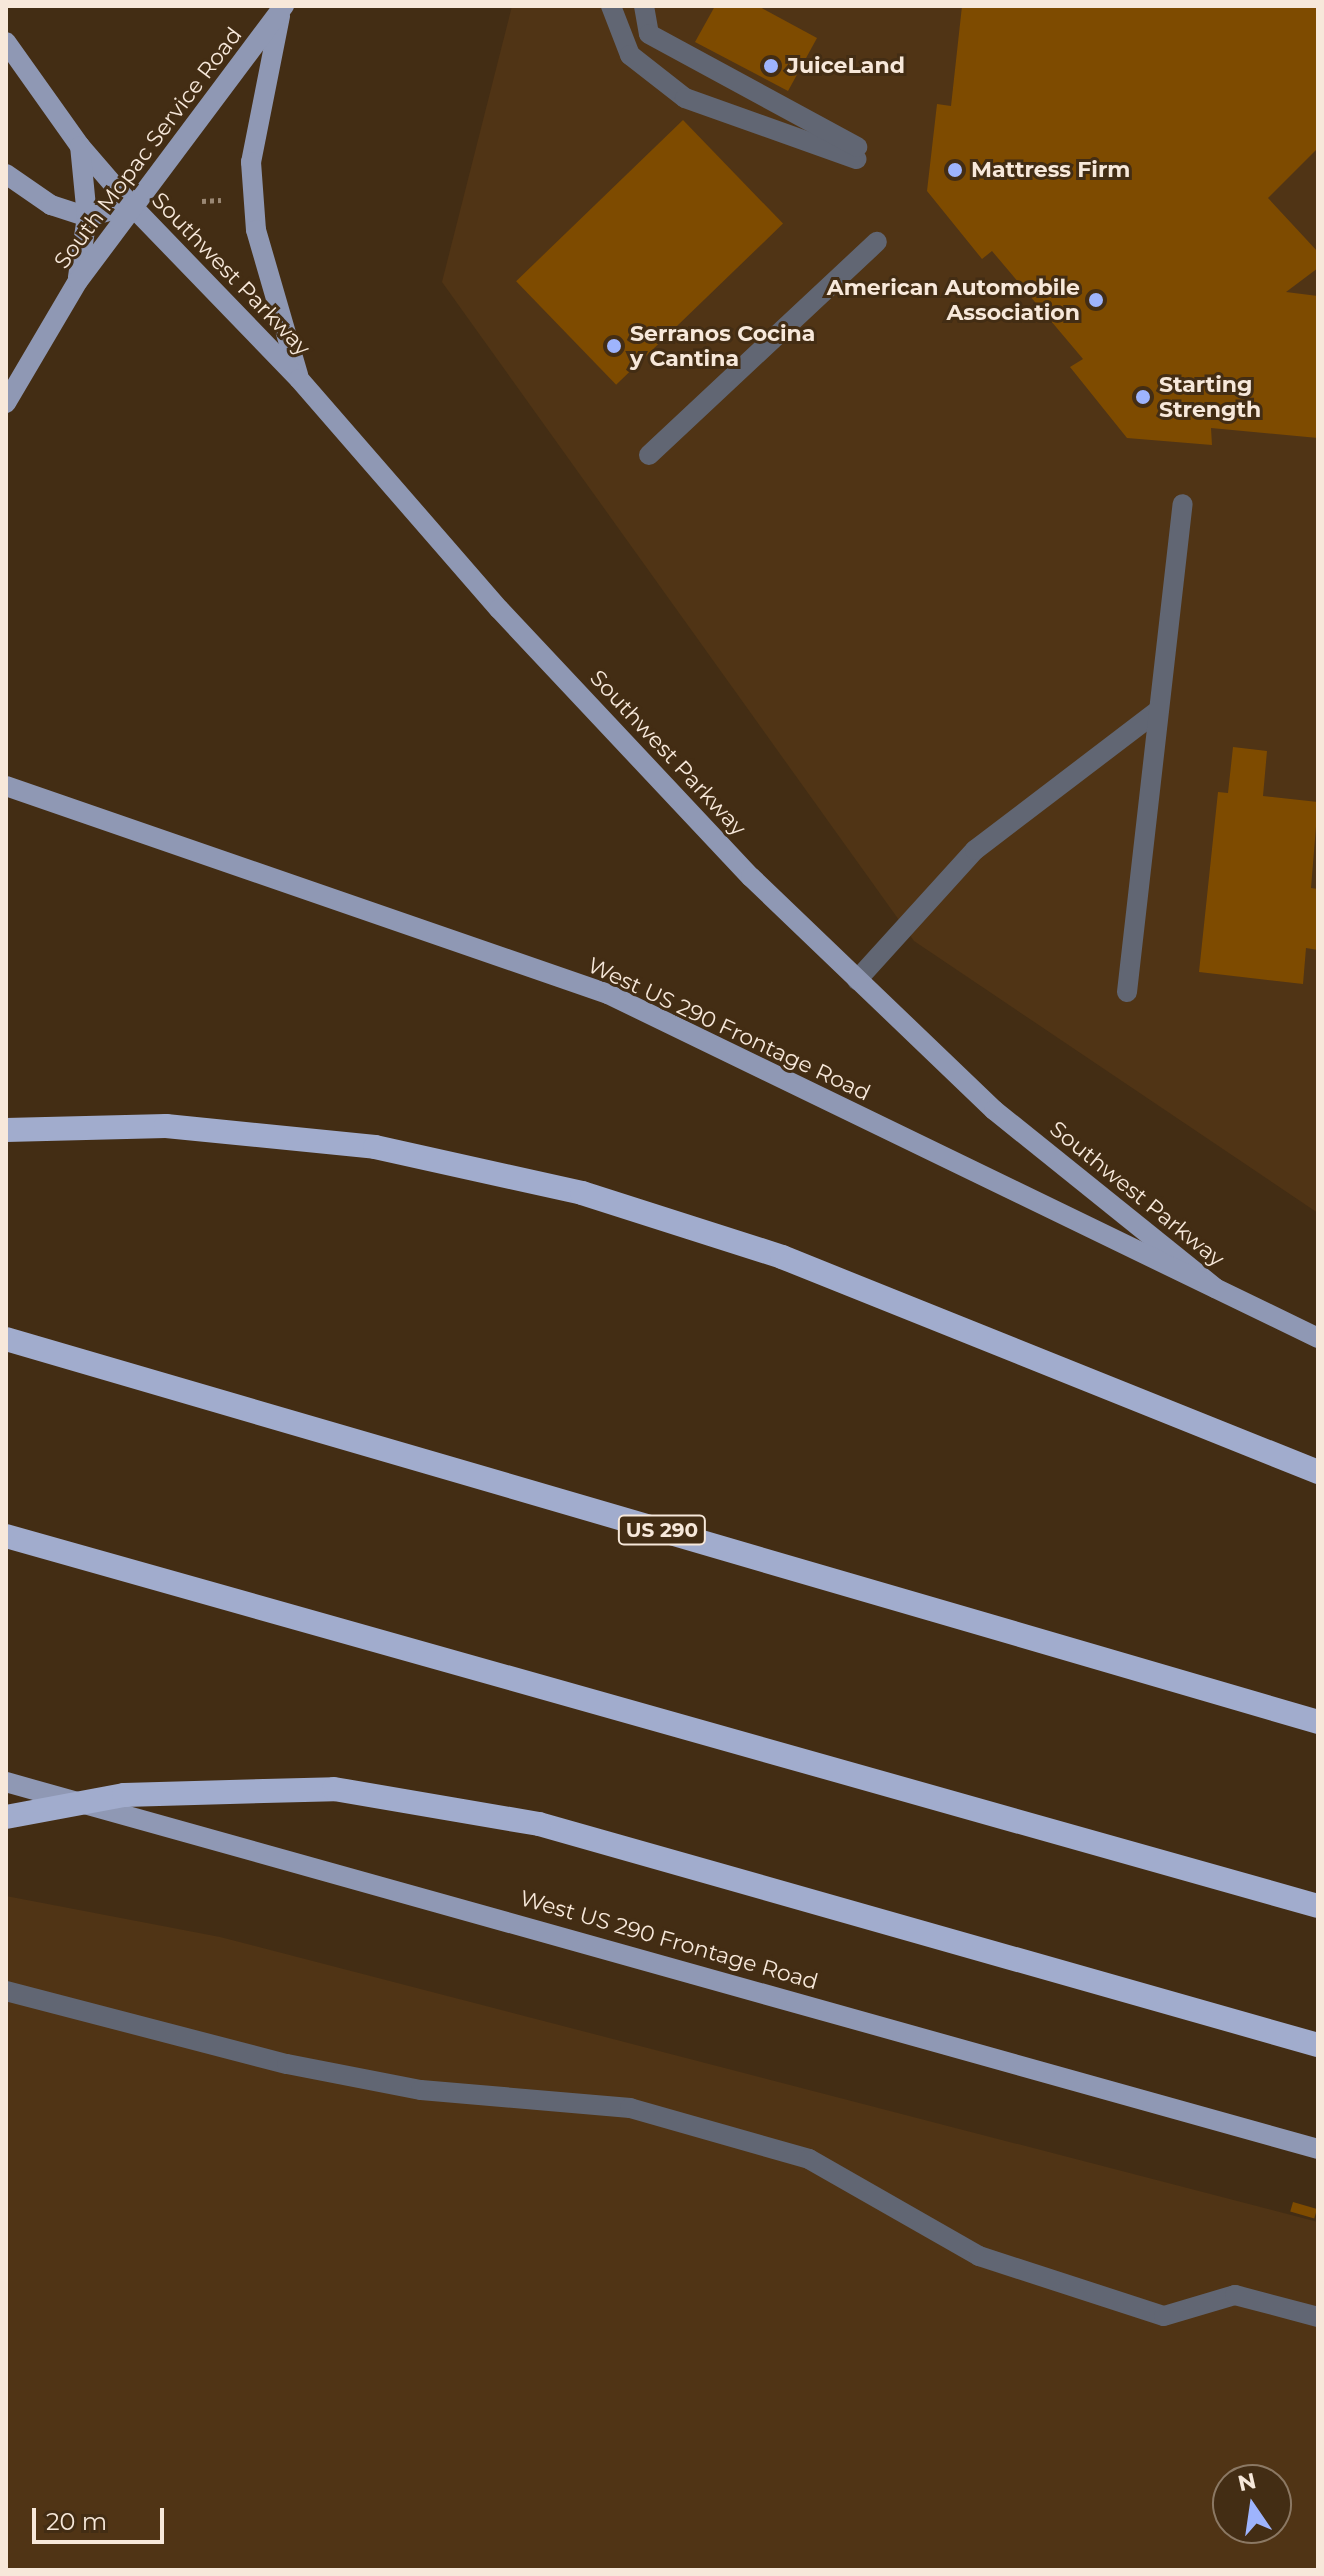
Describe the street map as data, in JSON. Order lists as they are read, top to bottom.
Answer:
{
  "streets": {
    "highway": ["US 290"],
    "main road": ["South Mopac Service Road", "Southwest Parkway", "West US 290 Frontage Road"]
  },
  "crossings": [
    ["South Mopac Service Road", "Southwest Parkway"],
    ["Southwest Parkway", "West US 290 Frontage Road"]
  ],
  "places": [
    "JuiceLand",
    "Mattress Firm",
    "American Automobile Association",
    "Serranos Cocina y Cantina",
    "Starting Strength"
  ],
  "scale_bar": "20 m",
  "north": "top"
}
